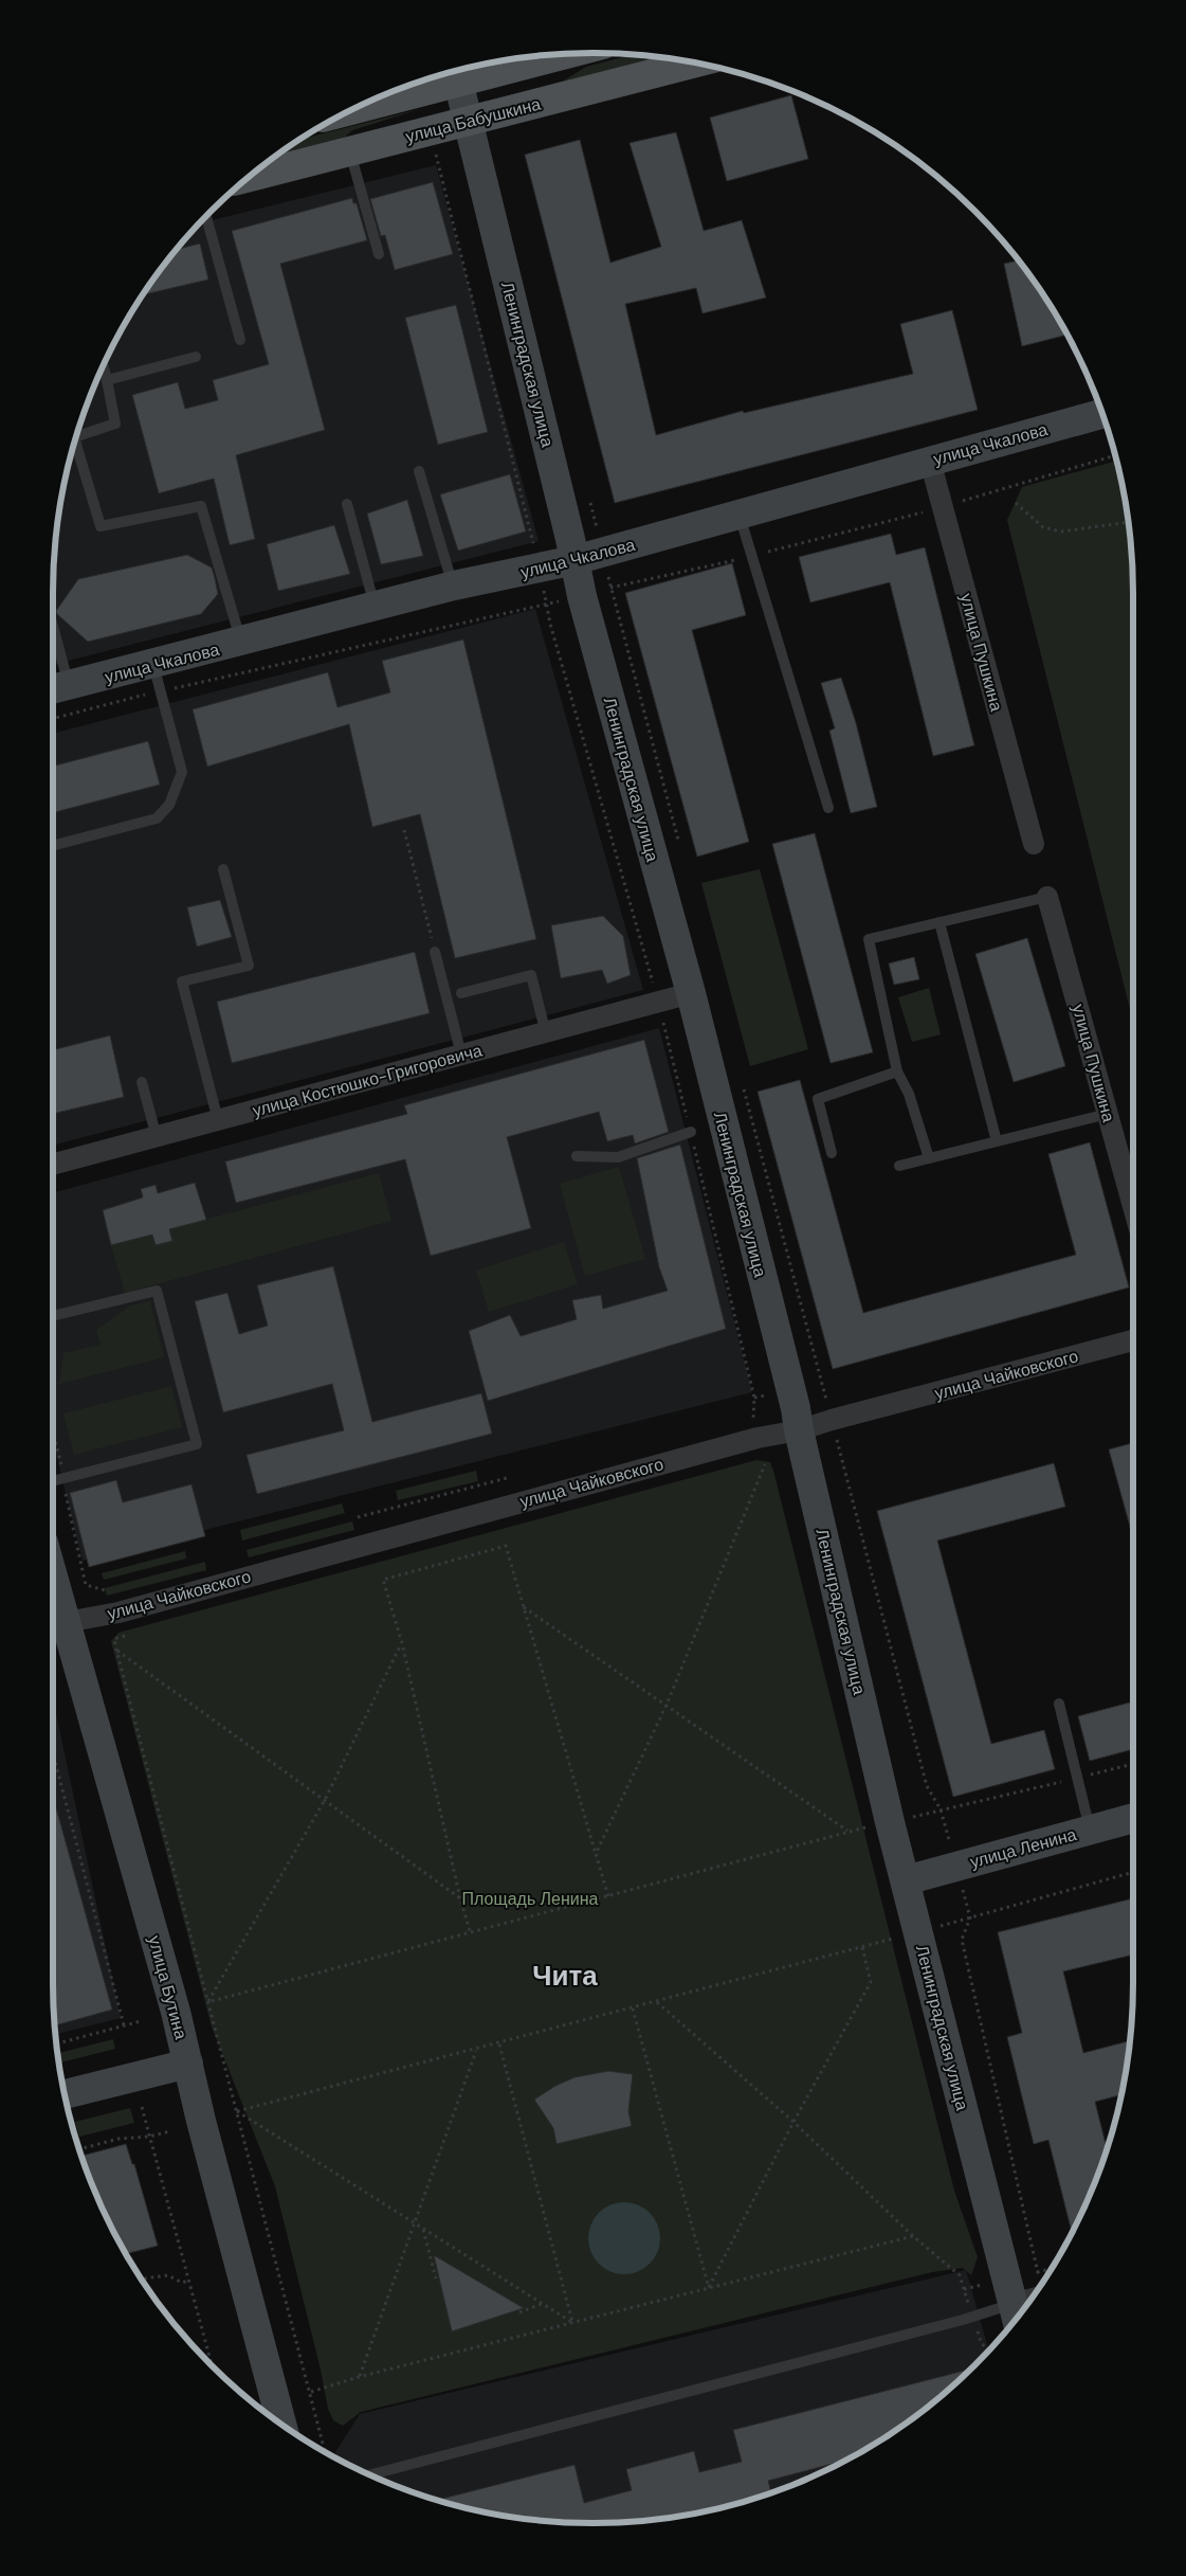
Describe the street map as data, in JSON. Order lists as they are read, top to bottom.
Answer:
{
  "streets": {
    "main road": [
      "улица Бабушкина",
      "Ленинградская улица",
      "улица Чкалова",
      "улица Ленина",
      "улица Бутина"
    ],
    "street": ["улица Пушкина", "улица Костюшко-Григоровича", "улица Чайковского"]
  },
  "crossings": [
    ["улица Бабушкина", "Ленинградская улица"],
    ["Ленинградская улица", "улица Чкалова"],
    ["Ленинградская улица", "улица Костюшко-Григоровича"],
    ["Ленинградская улица", "улица Чайковского"],
    ["Ленинградская улица", "улица Ленина"],
    ["улица Чкалова", "улица Пушкина"],
    ["улица Чайковского", "улица Бутина"]
  ],
  "districts": ["Чита"],
  "parks": ["Площадь Ленина"]
}
